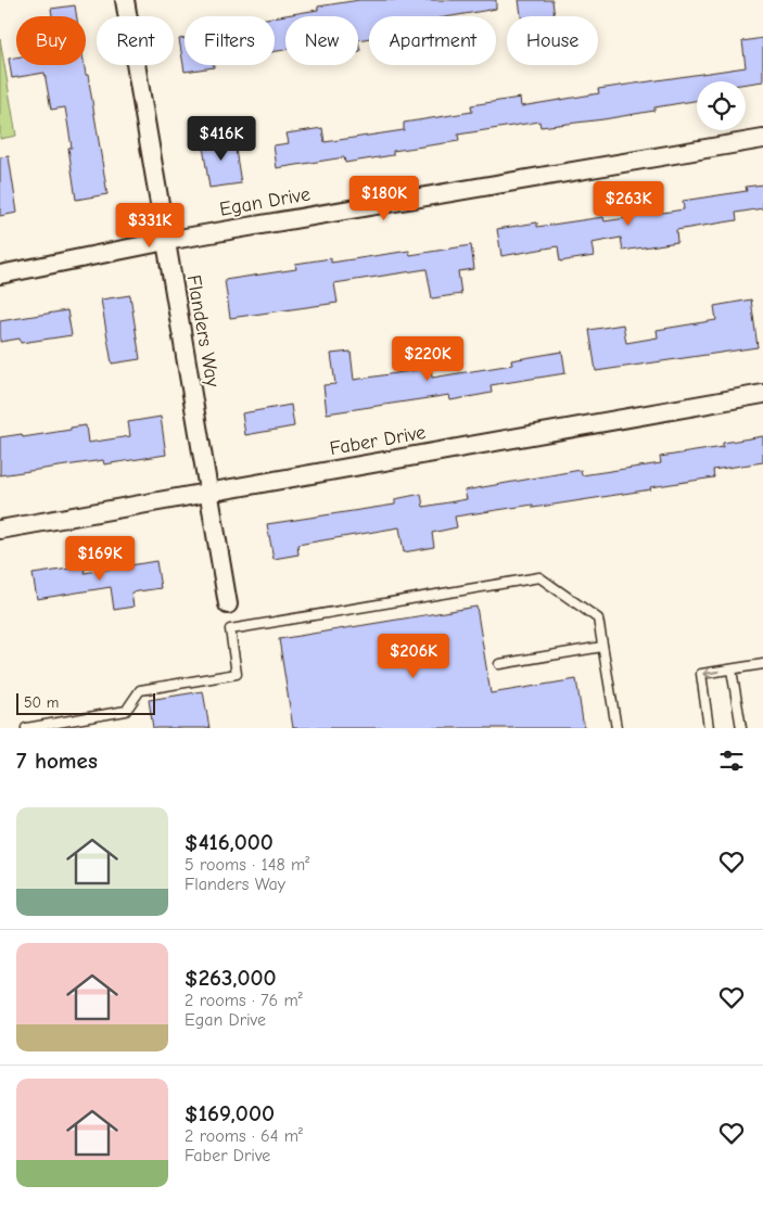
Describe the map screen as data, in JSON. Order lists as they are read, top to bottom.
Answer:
{
  "streets": {
    "street": ["Egan Drive", "Flanders Way", "Faber Drive"]
  },
  "crossings": [
    ["Egan Drive", "Flanders Way"],
    ["Flanders Way", "Faber Drive"]
  ],
  "scale_bar": "50 m",
  "page": {
    "chip": [
      "Buy",
      "Rent",
      "Filters",
      "New",
      "Apartment",
      "House"
    ],
    "price": [
      "$416K",
      "$180K",
      "$263K",
      "$331K",
      "$220K",
      "$169K",
      "$206K"
    ],
    "scale": "50 m",
    "heading": "7 homes",
    "list": [
      {
        "name": "$416,000",
        "note": "5 rooms · 148 m² · Flanders Way"
      },
      {
        "name": "$263,000",
        "note": "2 rooms · 76 m² · Egan Drive"
      },
      {
        "name": "$169,000",
        "note": "2 rooms · 64 m² · Faber Drive"
      }
    ]
  }
}
